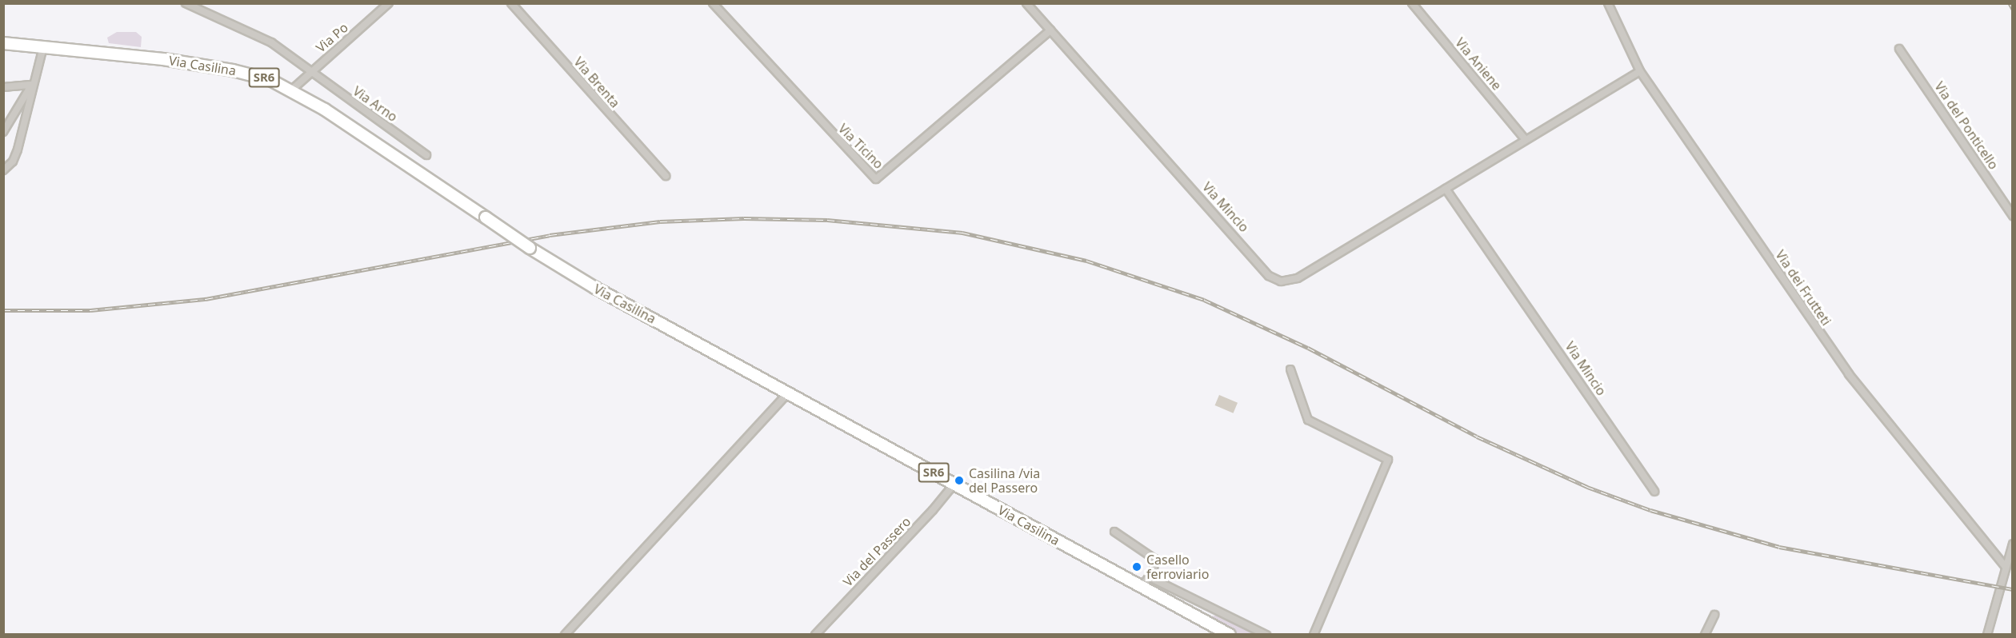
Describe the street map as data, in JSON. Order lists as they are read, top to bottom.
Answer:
{
  "streets": {
    "main road": ["Via Casilina", "SR6"],
    "street": [
      "Via Po",
      "Via Aniene",
      "Via Brenta",
      "Via Arno",
      "Via del Ponticello",
      "Via Ticino",
      "Via Mincio",
      "Via dei Frutteti",
      "Via del Passero"
    ]
  },
  "crossings": [
    ["Via Po", "Via Casilina"],
    ["Via Po", "Via Arno"],
    ["Via Aniene", "Via Mincio"],
    ["Via Casilina", "Via del Passero"],
    ["Via Ticino", "Via Mincio"],
    ["Via Mincio", "Via dei Frutteti"]
  ],
  "places": ["Casilina /via del Passero", "Casello ferroviario"]
}
